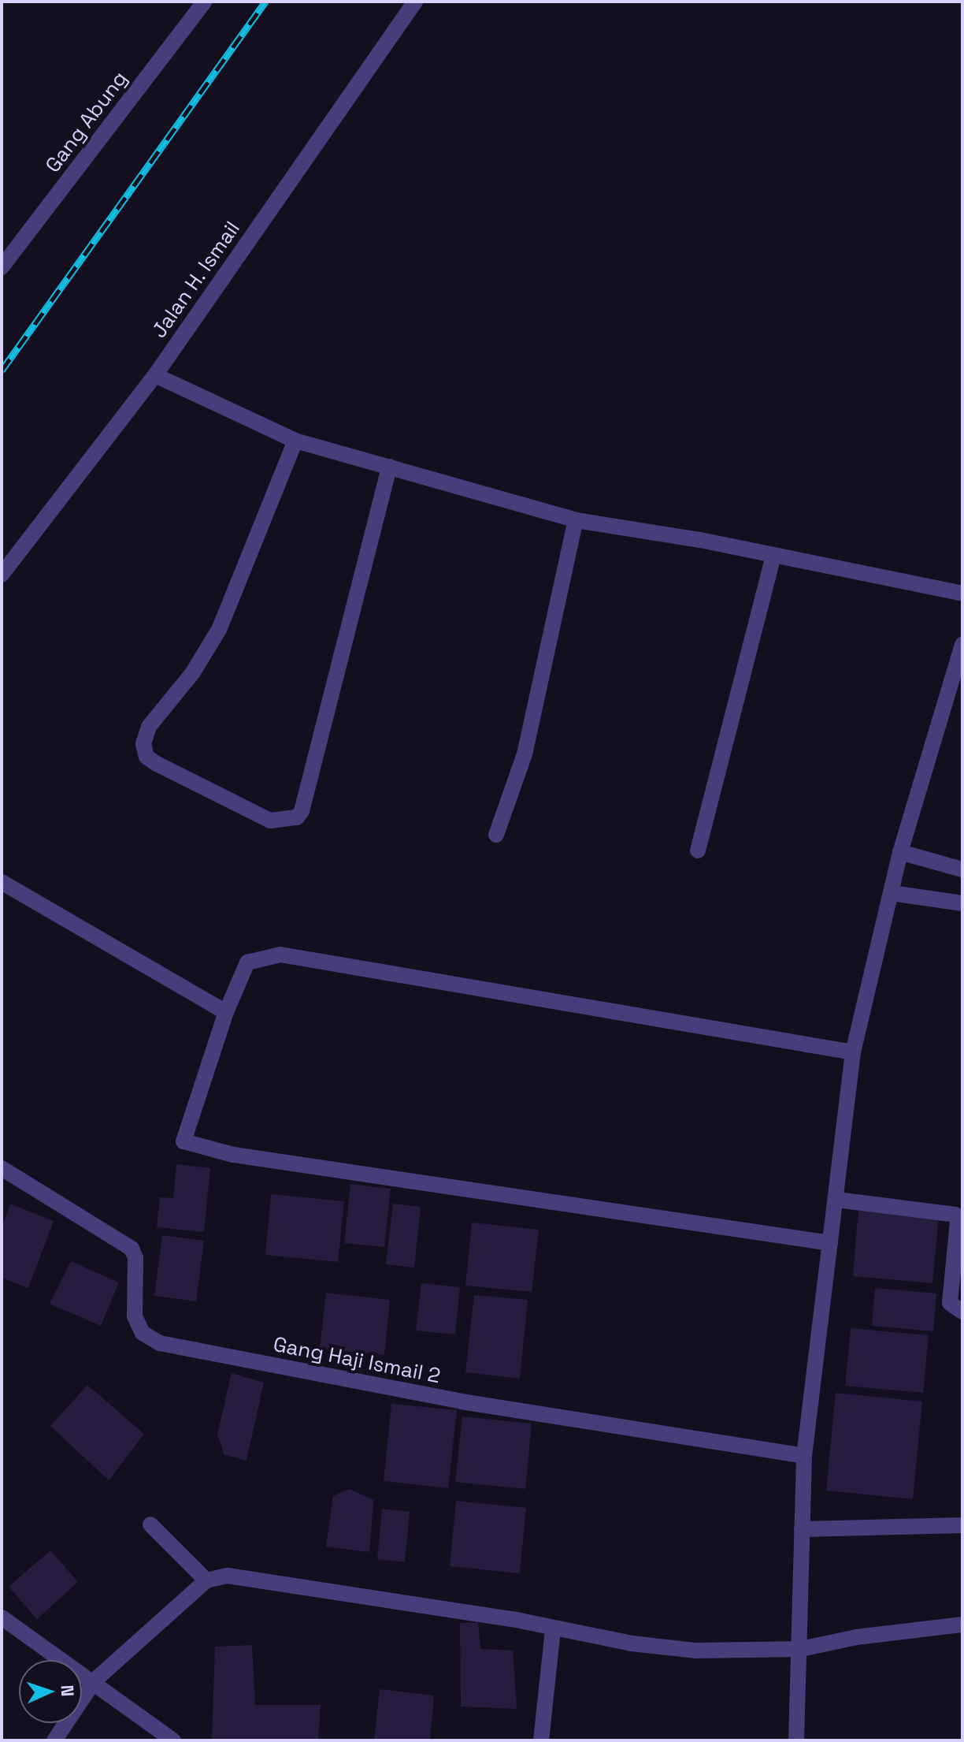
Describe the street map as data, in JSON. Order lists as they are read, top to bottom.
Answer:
{
  "streets": {
    "street": ["Gang Abung", "Jalan H. Ismail", "Gang Haji Ismail 2"]
  },
  "north": "right"
}
